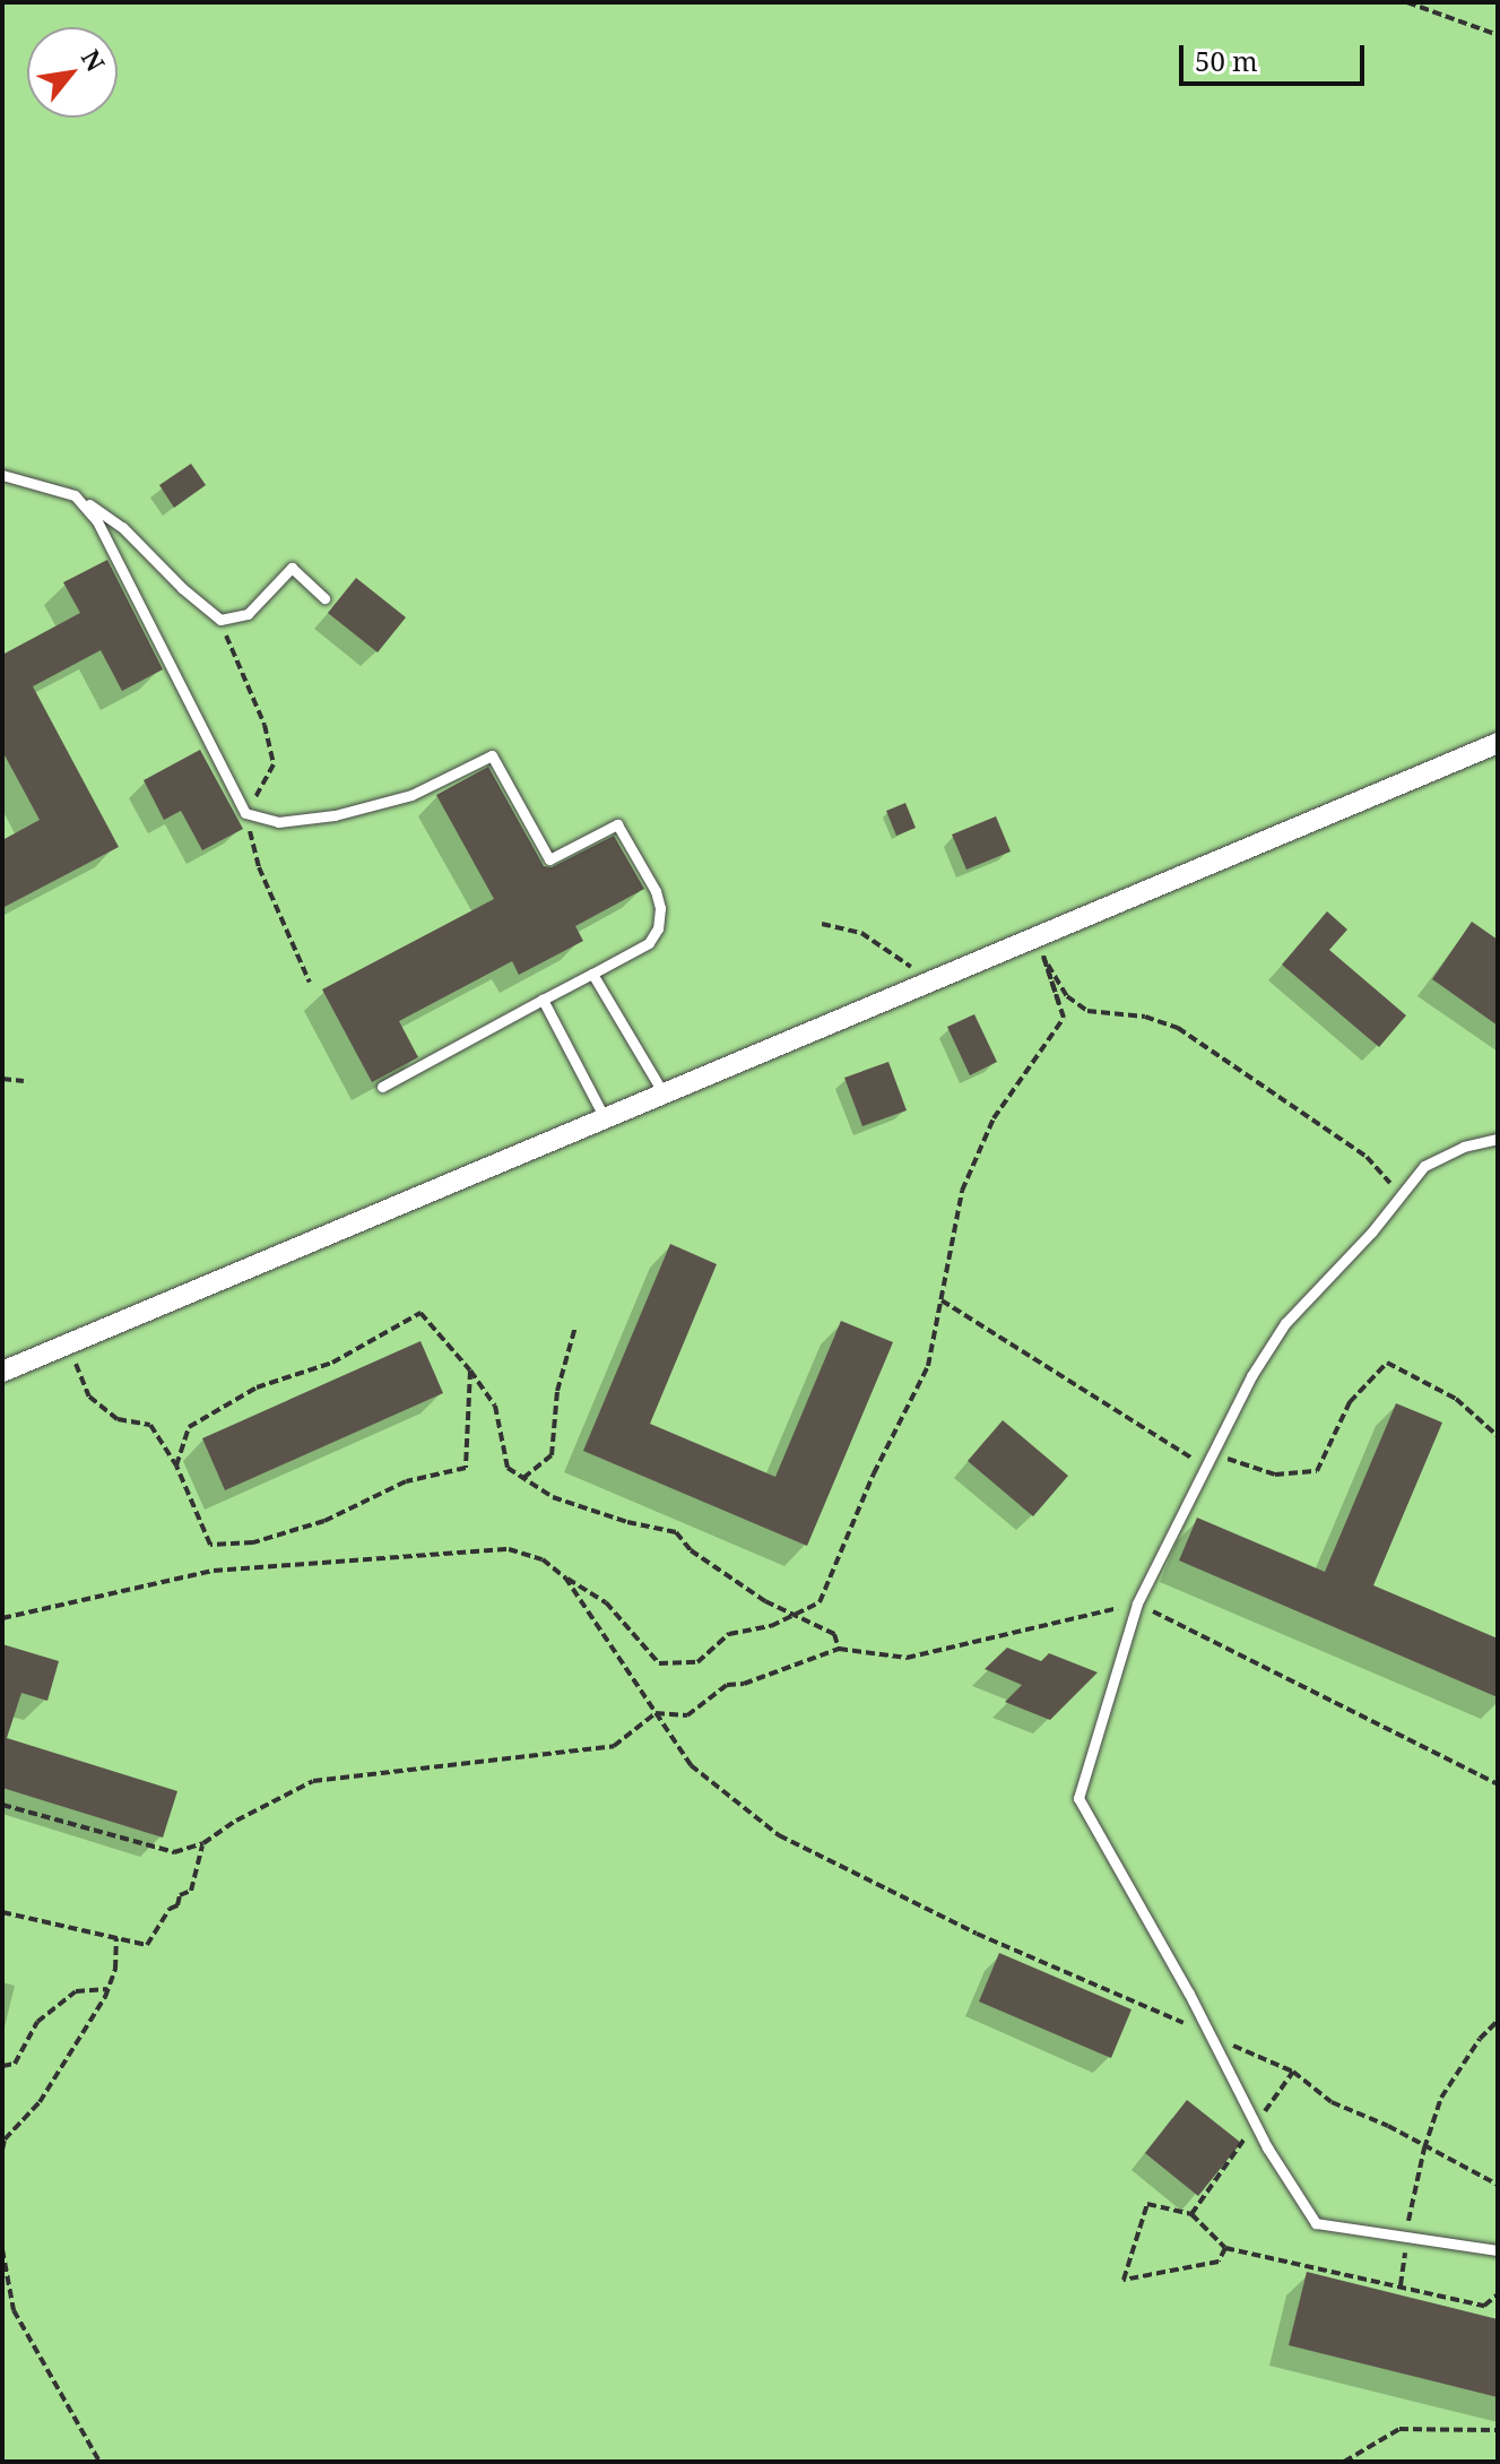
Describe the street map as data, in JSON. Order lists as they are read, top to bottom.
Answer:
{
  "scale_bar": "50 m",
  "north": "top right"
}
